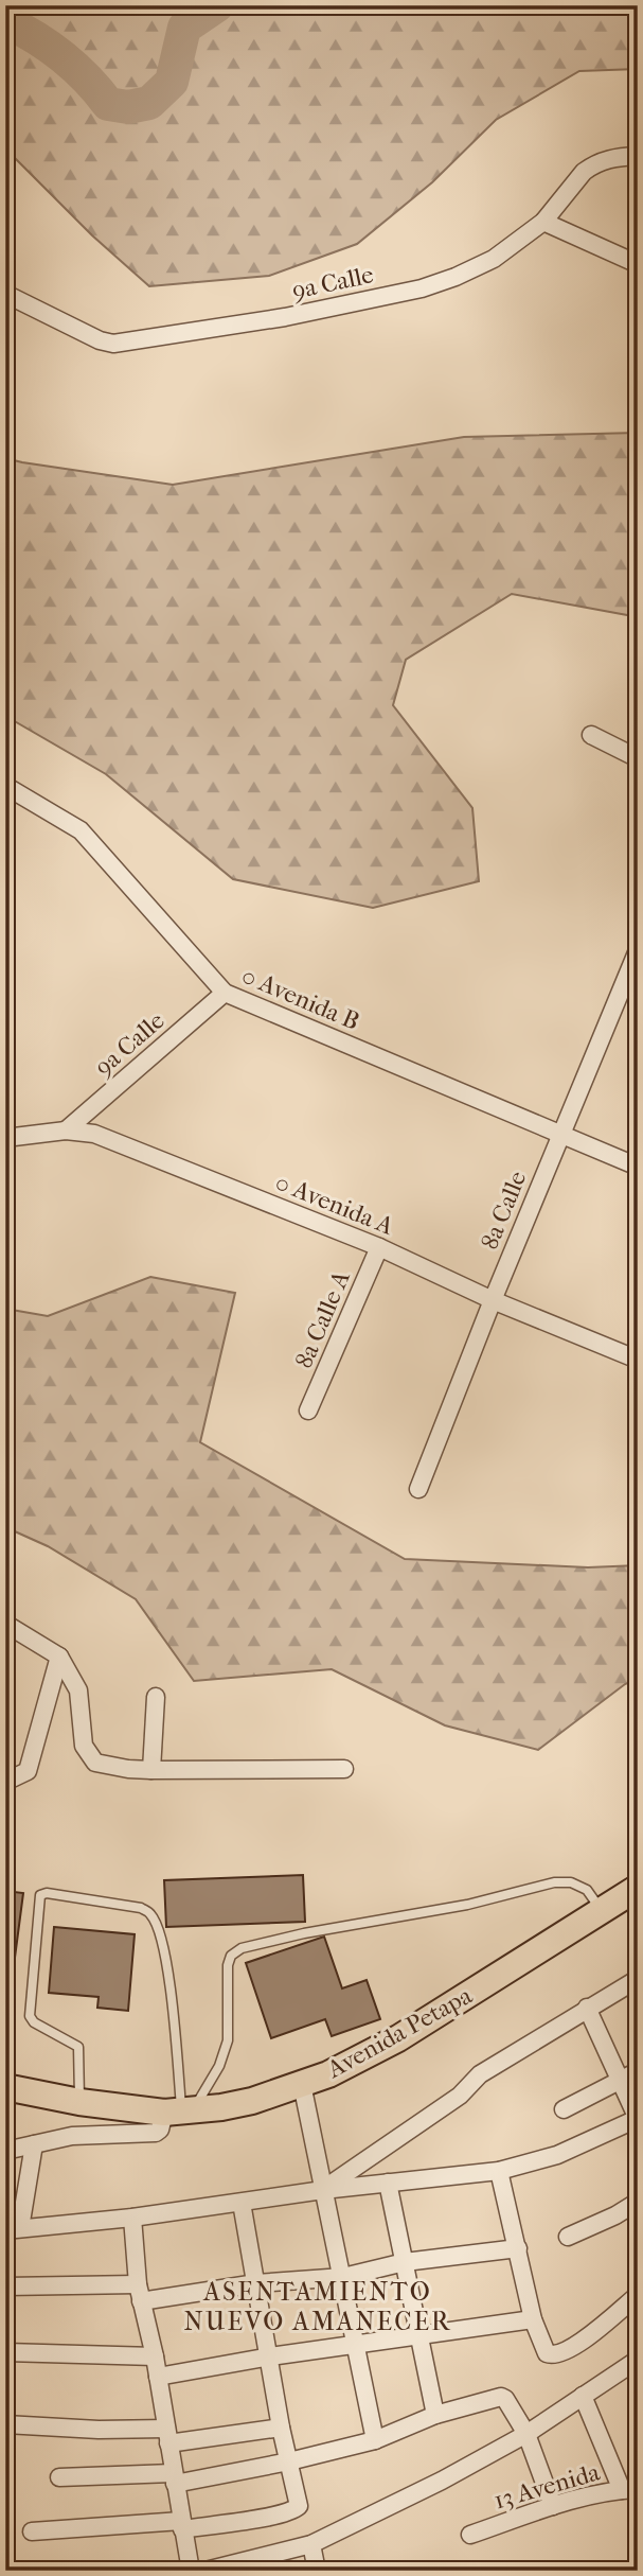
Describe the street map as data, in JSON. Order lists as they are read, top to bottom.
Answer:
{
  "streets": {
    "main road": ["Avenida Petapa"],
    "street": [
      "9a Calle",
      "0 Avenida B",
      "0 Avenida A",
      "8a Calle",
      "8a Calle A",
      "13 Avenida"
    ]
  },
  "crossings": [
    ["9a Calle", "0 Avenida B"],
    ["9a Calle", "0 Avenida A"],
    ["0 Avenida B", "8a Calle"],
    ["0 Avenida A", "8a Calle"],
    ["0 Avenida A", "8a Calle A"]
  ],
  "districts": ["ASENTAMIENTO NUEVO AMANECER"]
}
